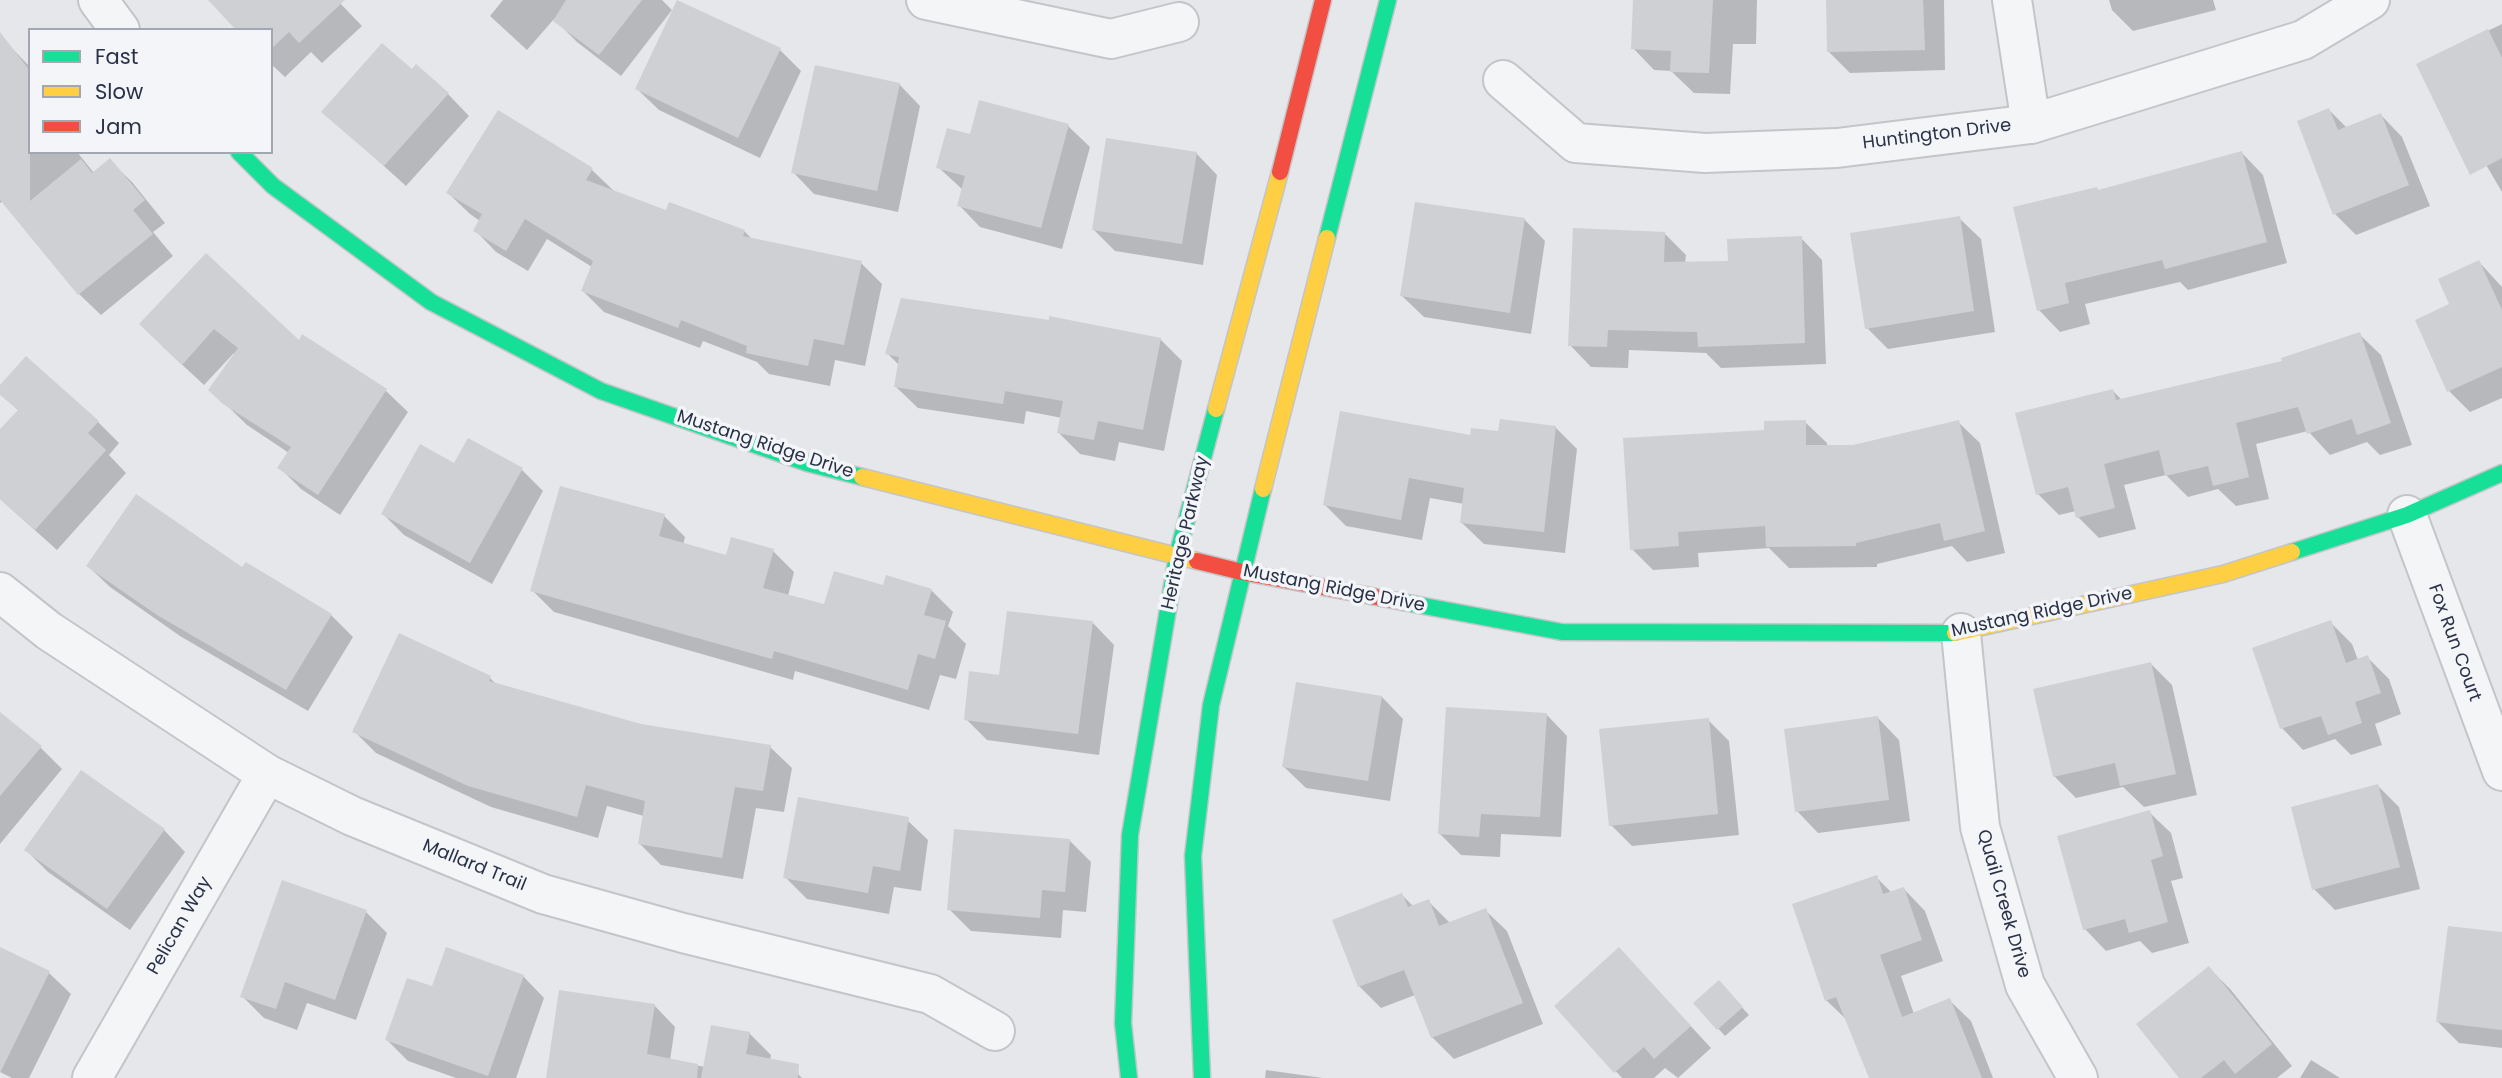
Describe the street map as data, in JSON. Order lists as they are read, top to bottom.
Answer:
{
  "streets": {
    "street": [
      "Huntington Drive",
      "Mustang Ridge Drive",
      "Heritage Parkway",
      "Fox Run Court",
      "Mallard Trail",
      "Quail Creek Drive",
      "Pelican Way"
    ]
  },
  "crossings": [
    ["Mustang Ridge Drive", "Heritage Parkway"],
    ["Mustang Ridge Drive", "Fox Run Court"],
    ["Mustang Ridge Drive", "Quail Creek Drive"],
    ["Mallard Trail", "Pelican Way"]
  ],
  "legend": ["Fast", "Slow", "Jam"]
}
